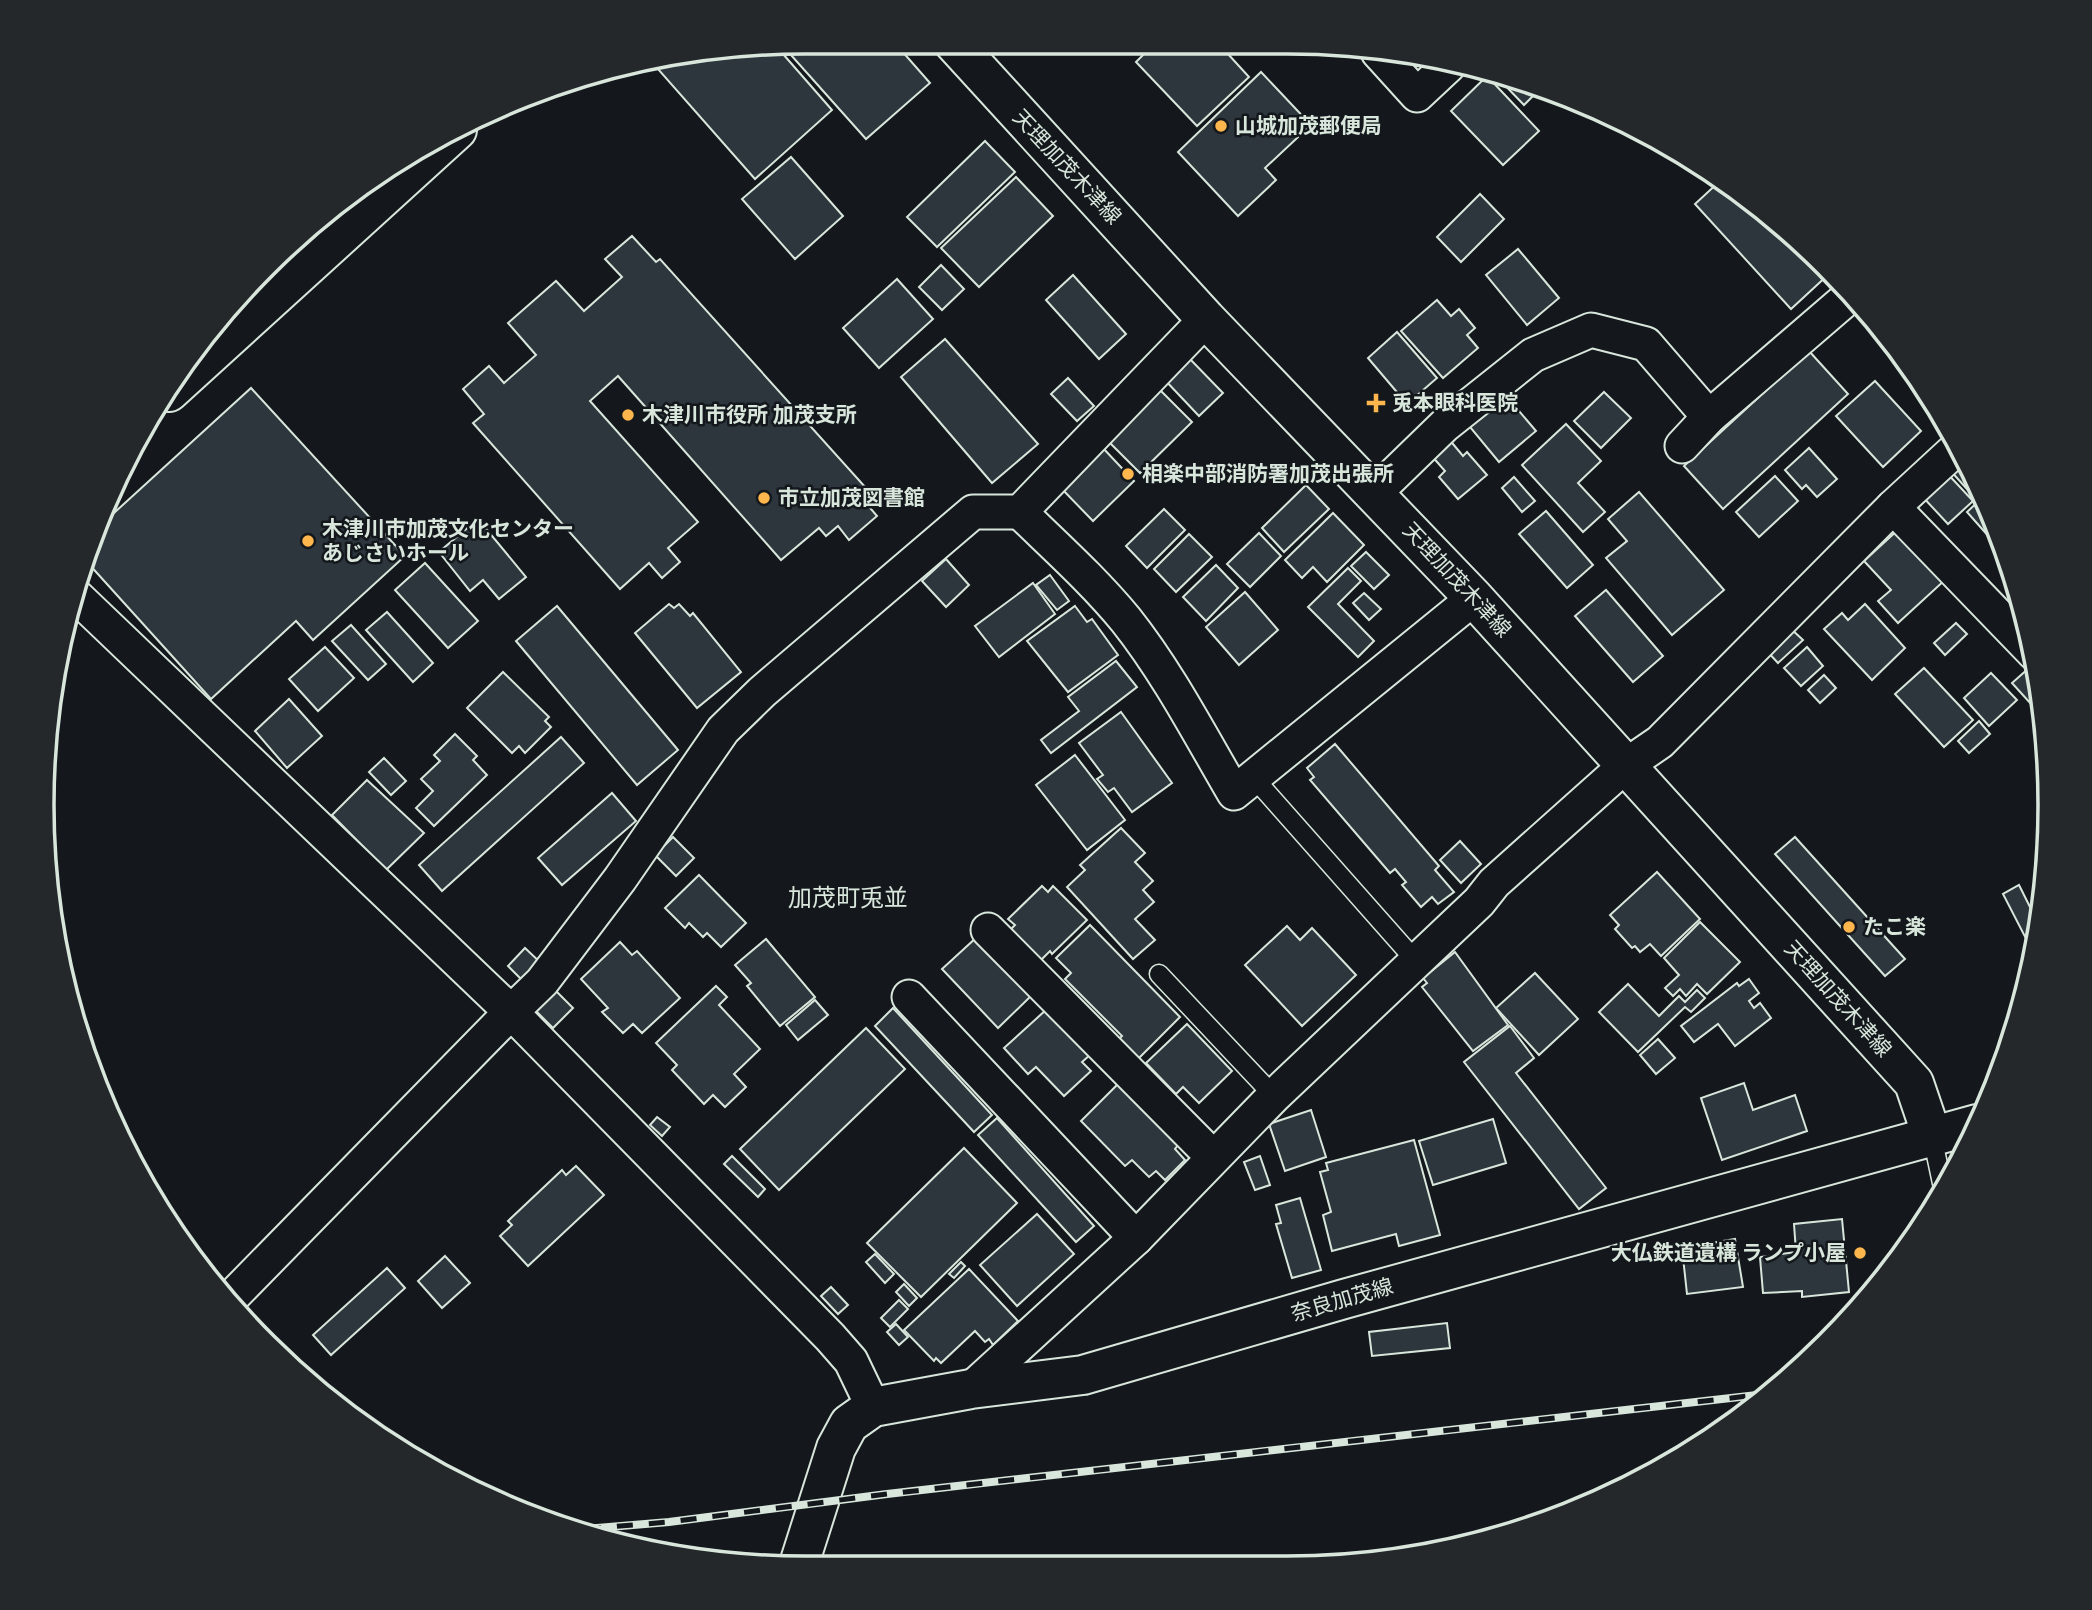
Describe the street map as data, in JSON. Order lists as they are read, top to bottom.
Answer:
{
  "streets": {
    "main road": ["天理加茂木津線", "奈良加茂線"]
  },
  "crossings": [
    ["天理加茂木津線", "奈良加茂線"]
  ],
  "districts": ["加茂町兎並"],
  "places": {
    "other": [
      "山城加茂郵便局",
      "木津川市役所 加茂支所",
      "相楽中部消防署加茂出張所",
      "市立加茂図書館",
      "木津川市加茂文化センター あじさいホール",
      "たこ楽",
      "大仏鉄道遺構 ランプ小屋"
    ],
    "health": ["兎本眼科医院"]
  }
}
